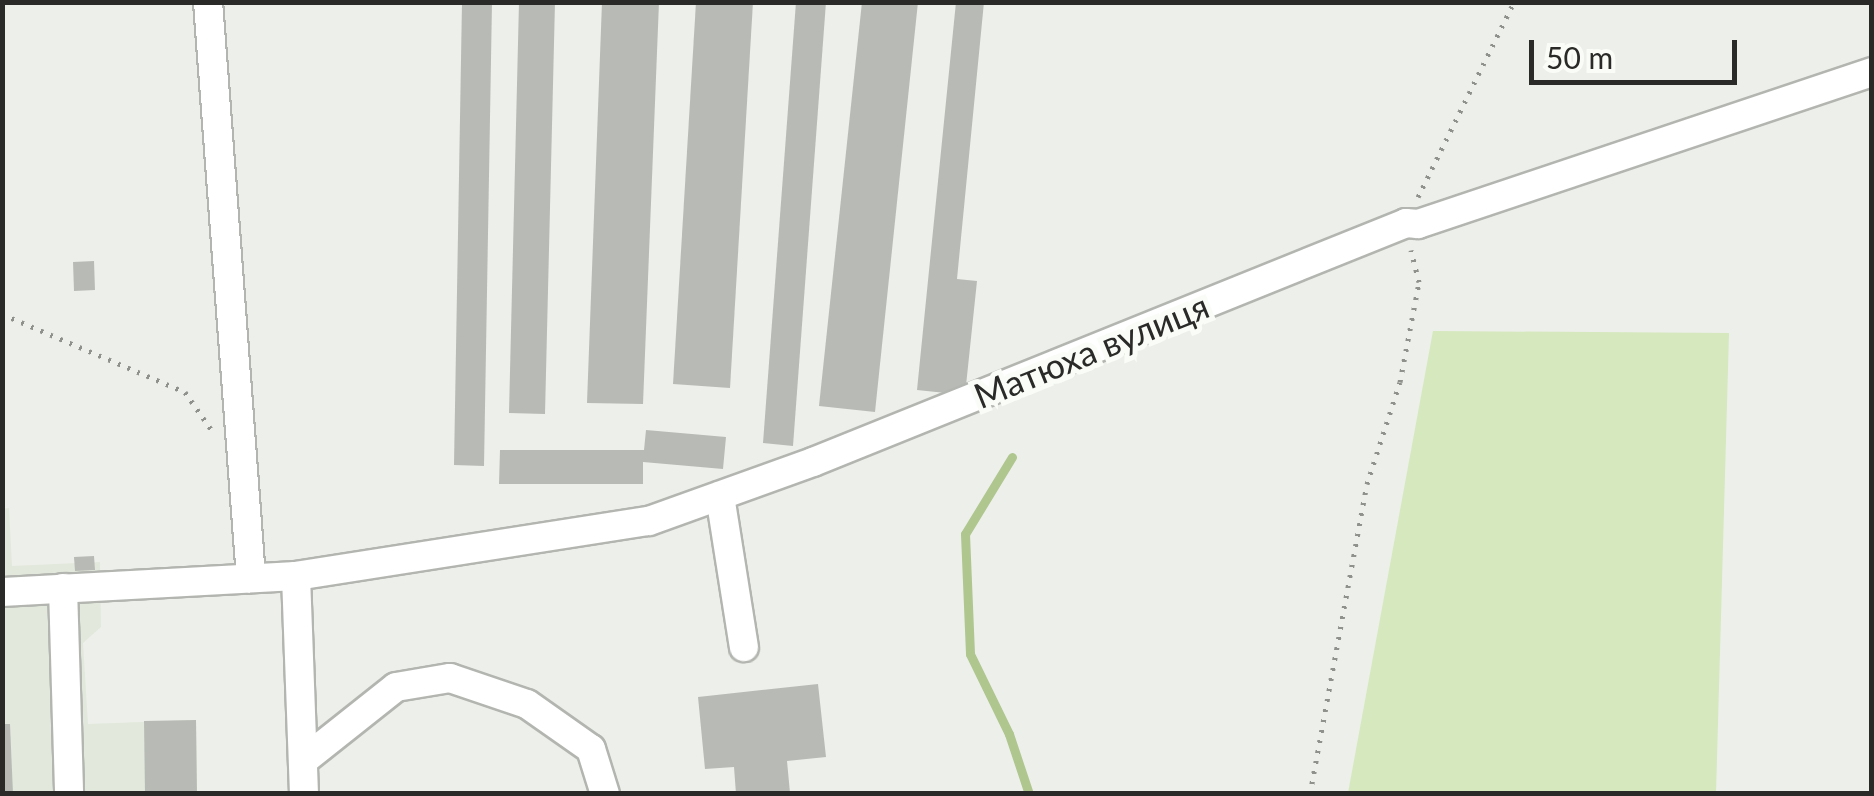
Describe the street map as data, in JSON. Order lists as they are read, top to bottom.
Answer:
{
  "streets": {
    "street": ["Матюха вулиця"]
  },
  "scale_bar": "50 m"
}
